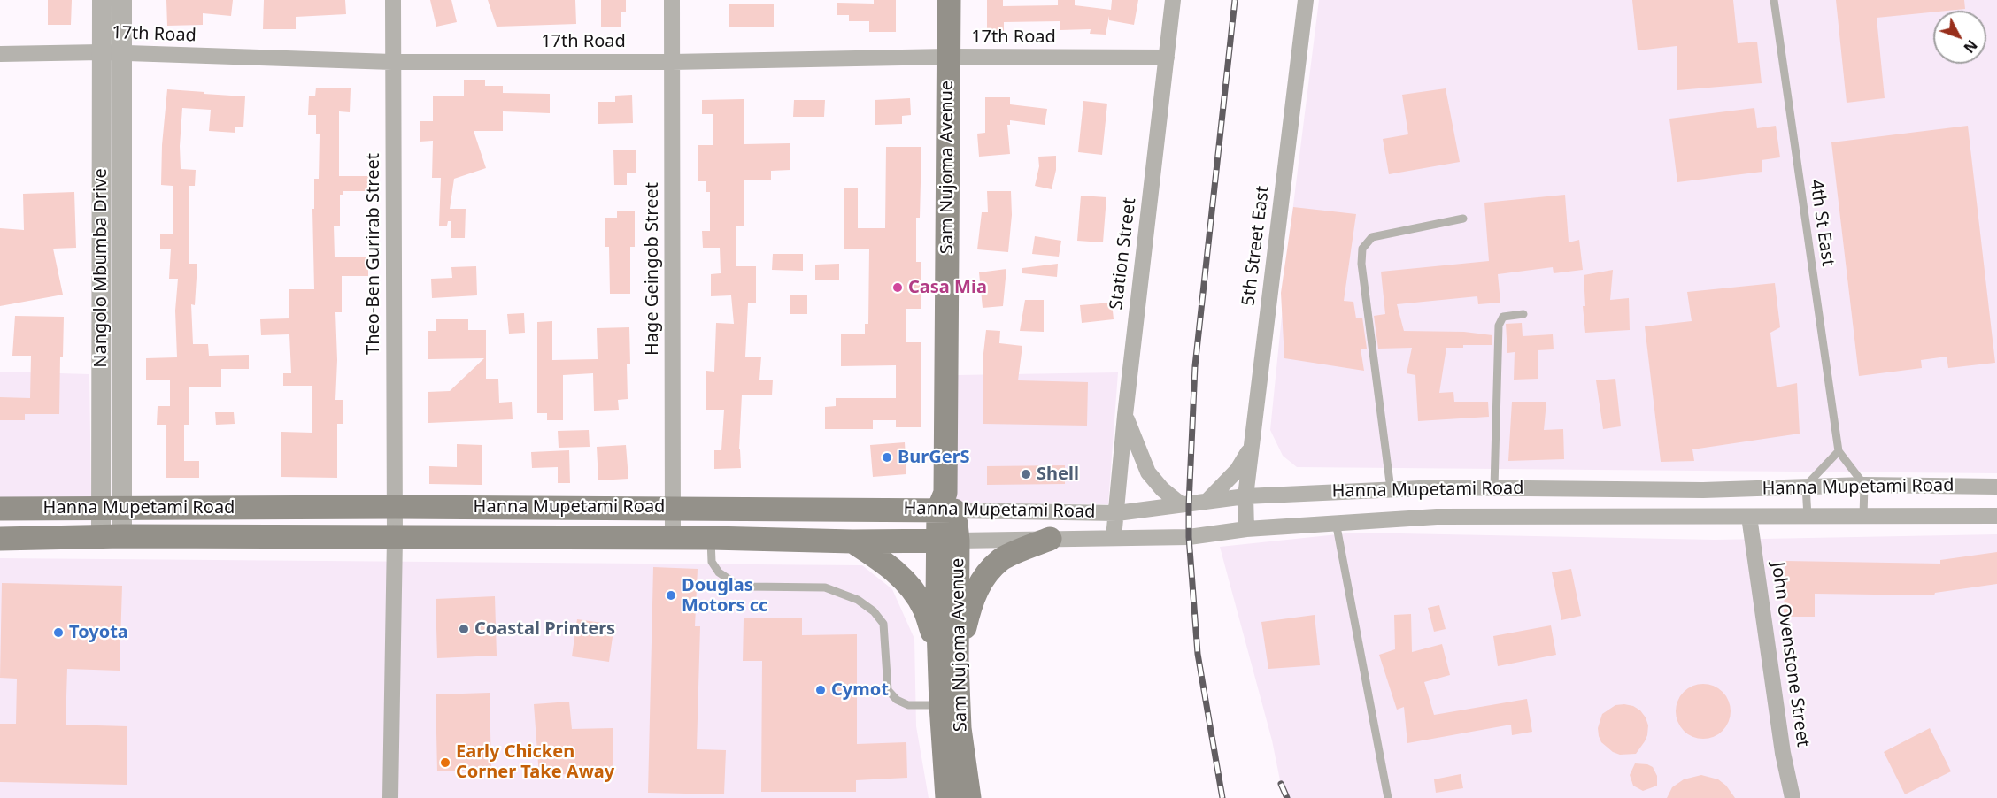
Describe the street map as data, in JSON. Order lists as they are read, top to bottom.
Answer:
{
  "streets": {
    "main road": ["Sam Nujoma Avenue", "Hanna Mupetami Road"],
    "street": [
      "17th Road",
      "5th Street East",
      "Theo-Ben Gurirab Street",
      "Station Street",
      "Nangolo Mbumba Drive",
      "Hage Geingob Street",
      "John Ovenstone Street"
    ],
    "lane": ["4th St East"]
  },
  "crossings": [
    ["17th Road", "Sam Nujoma Avenue"],
    ["17th Road", "Theo-Ben Gurirab Street"],
    ["17th Road", "Station Street"],
    ["17th Road", "Nangolo Mbumba Drive"],
    ["17th Road", "Hage Geingob Street"],
    ["Sam Nujoma Avenue", "Hanna Mupetami Road"],
    ["4th St East", "Hanna Mupetami Road"],
    ["5th Street East", "Hanna Mupetami Road"],
    ["Theo-Ben Gurirab Street", "Hanna Mupetami Road"],
    ["Station Street", "Hanna Mupetami Road"],
    ["Nangolo Mbumba Drive", "Hanna Mupetami Road"],
    ["Hage Geingob Street", "Hanna Mupetami Road"],
    ["Hanna Mupetami Road", "John Ovenstone Street"]
  ],
  "places": [
    "Casa Mia",
    "BurGerS",
    "Shell",
    "Douglas Motors cc",
    "Coastal Printers",
    "Toyota",
    "Cymot",
    "Early Chicken Corner Take Away"
  ],
  "north": "bottom right"
}
